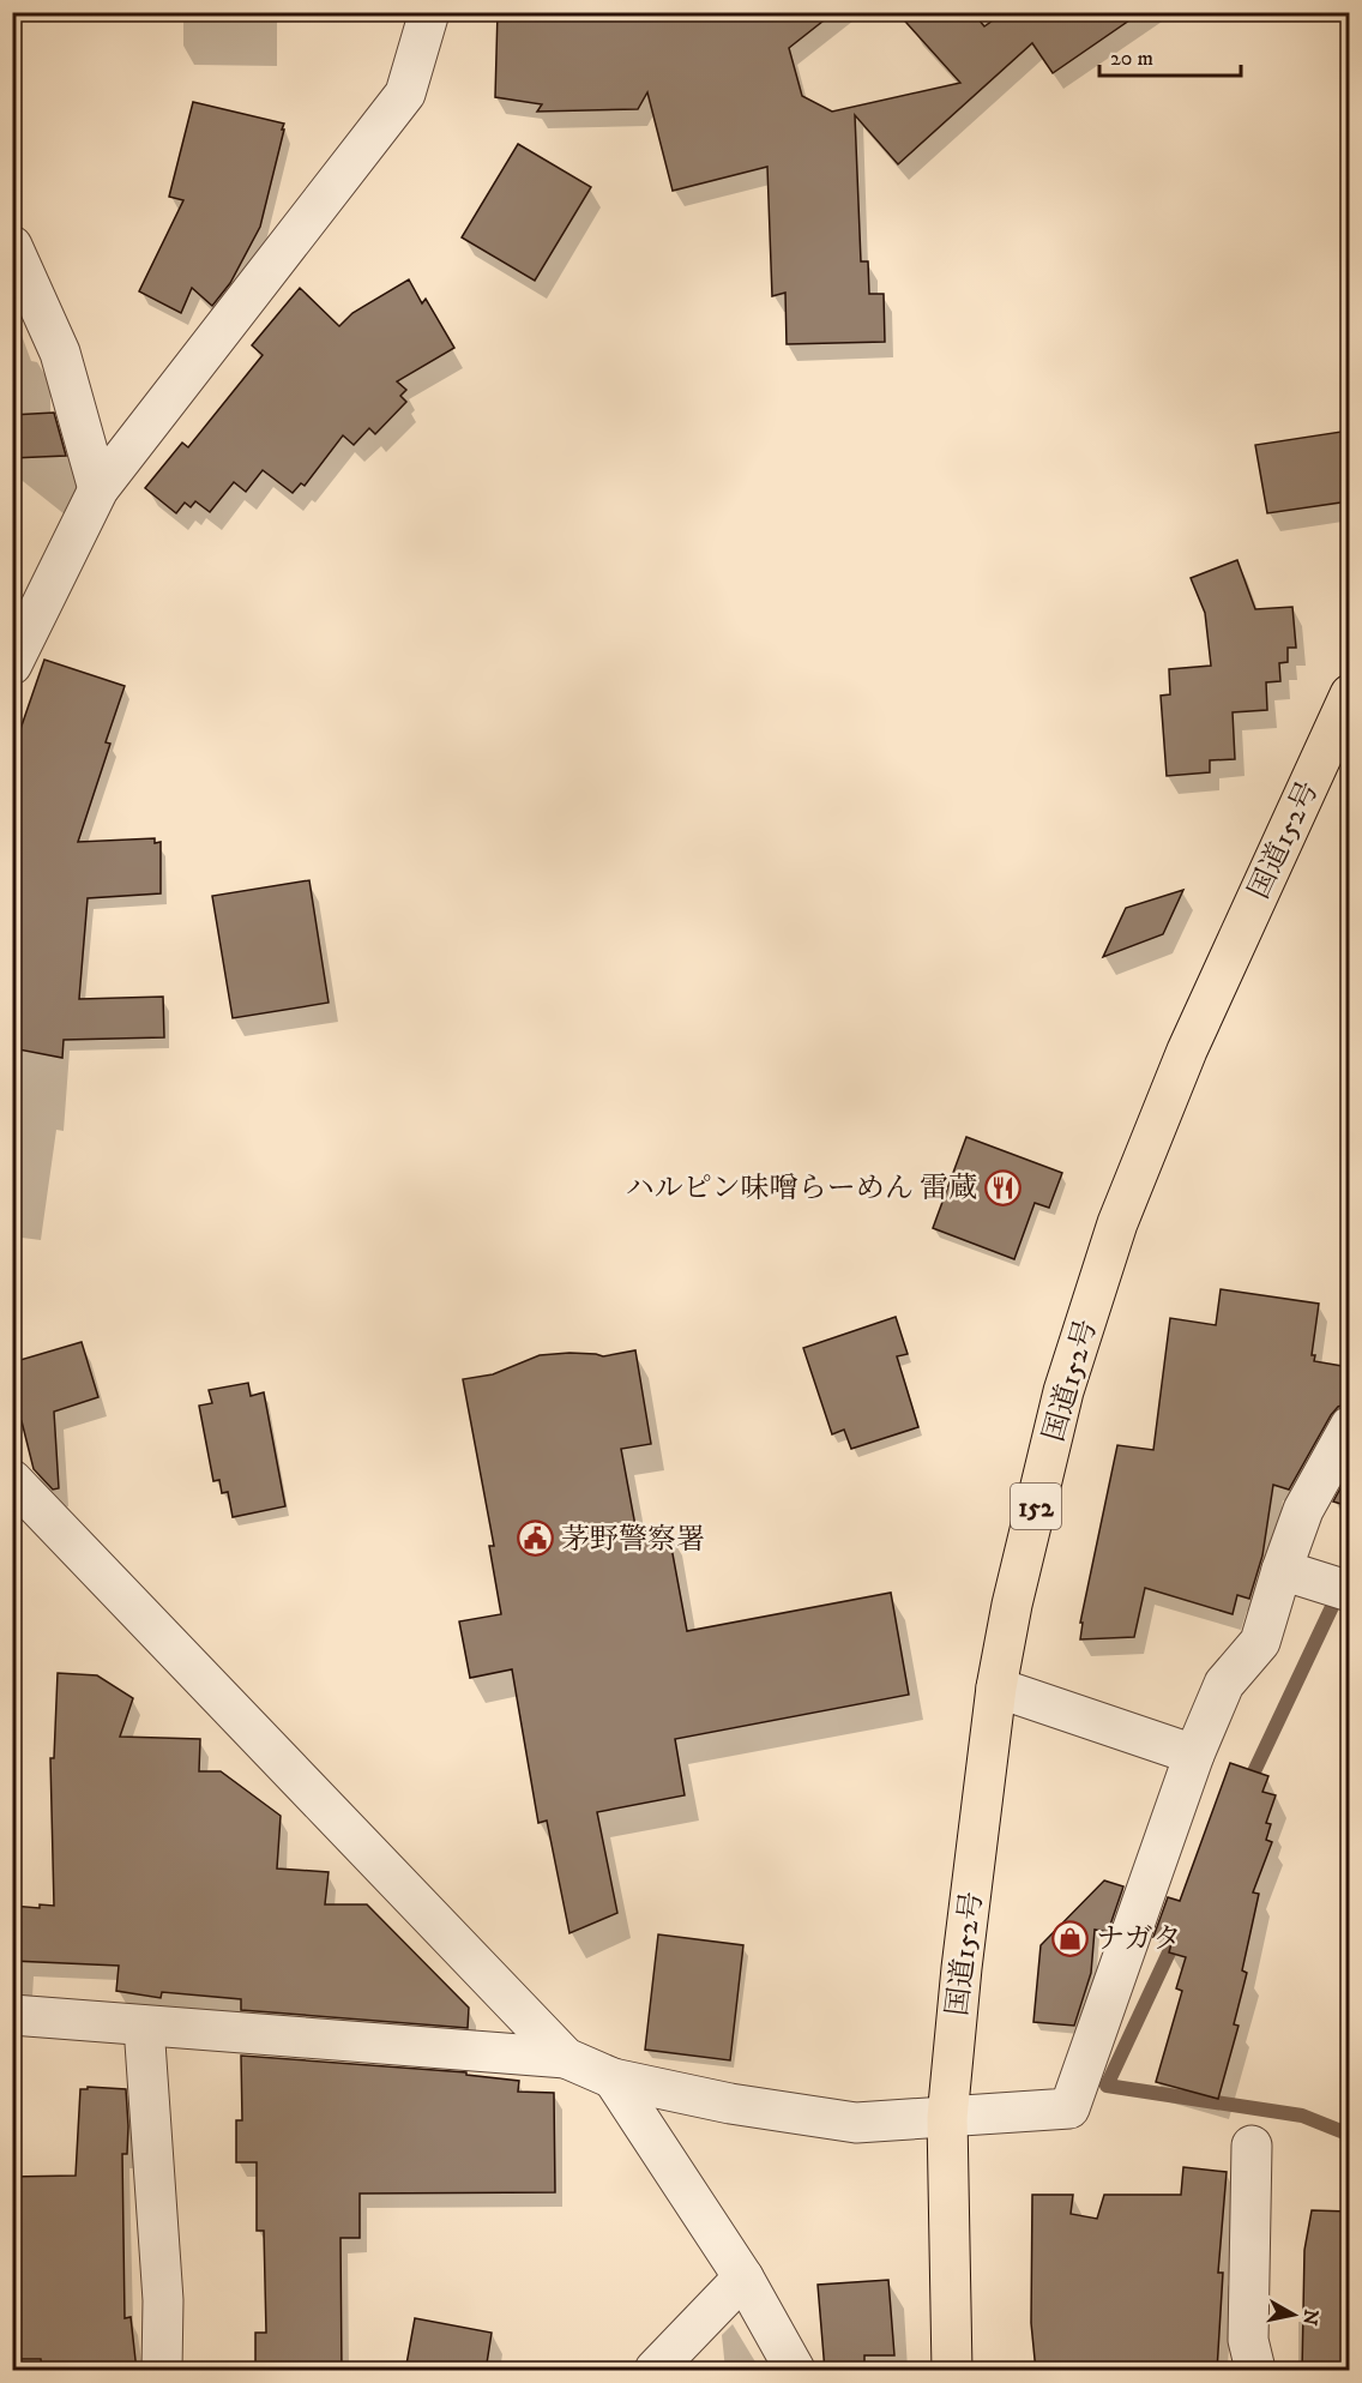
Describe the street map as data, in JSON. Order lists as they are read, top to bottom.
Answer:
{
  "streets": {
    "highway": ["国道152号", "152"]
  },
  "places": {
    "restaurant": ["ハルピン味噌らーめん 雷蔵"],
    "public building": ["茅野警察署"],
    "shop": ["ナガタ"]
  },
  "scale_bar": "20 m",
  "north": "right"
}
